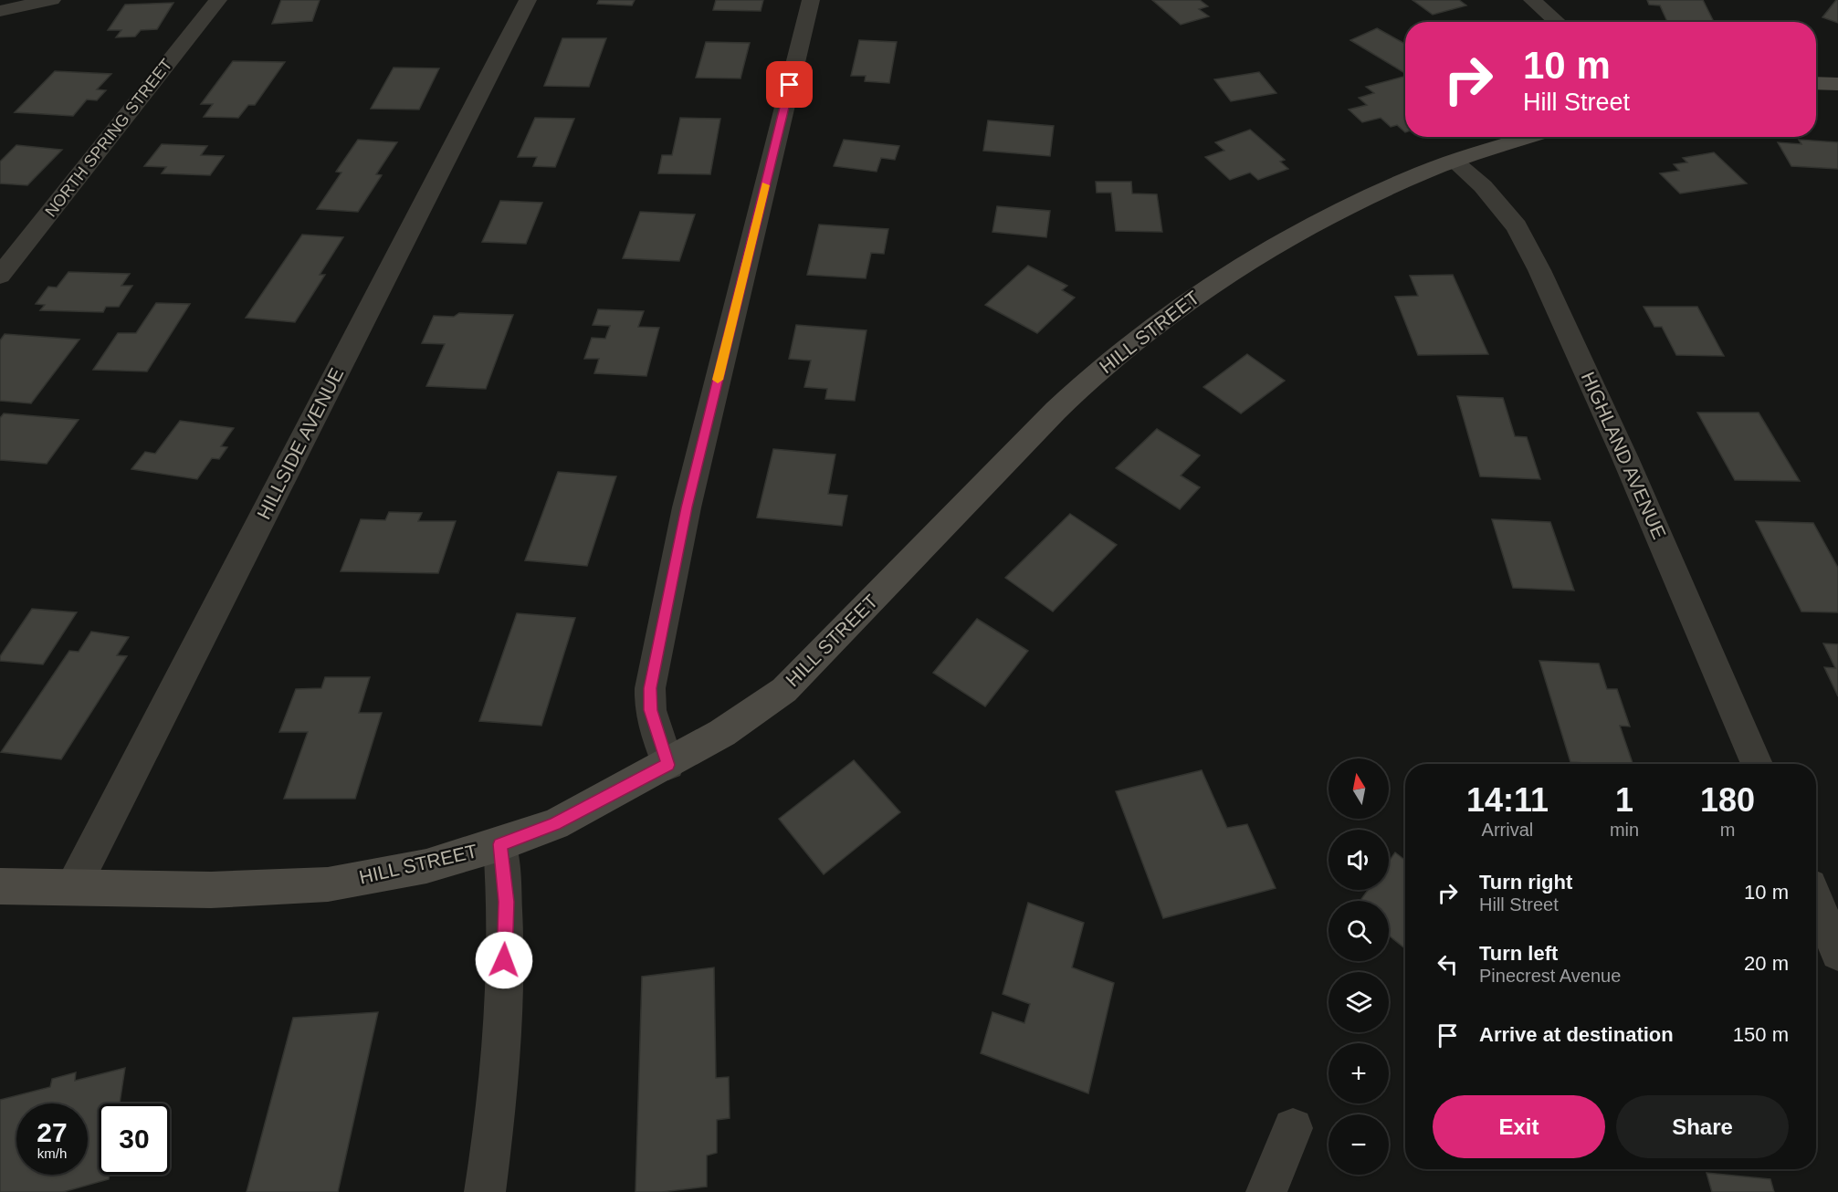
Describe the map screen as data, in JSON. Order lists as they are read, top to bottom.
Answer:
{
  "streets": {
    "main road": ["HILL STREET"],
    "street": ["NORTH SPRING STREET", "HILLSIDE AVENUE", "HIGHLAND AVENUE"]
  },
  "crossings": [
    ["HILL STREET", "HILLSIDE AVENUE"],
    ["HILL STREET", "HIGHLAND AVENUE"]
  ],
  "north": "top",
  "page": {
    "turn": ["10 m", "Hill Street"],
    "map_buttons": ["+", "−"],
    "eta": [
      "14:11",
      "Arrival",
      "1",
      "min",
      "180",
      "m"
    ],
    "list": [
      {
        "name": "Turn right",
        "note": "Hill Street",
        "value": "10 m"
      },
      {
        "name": "Turn left",
        "note": "Pinecrest Avenue",
        "value": "20 m"
      },
      {
        "name": "Arrive at destination",
        "value": "150 m"
      }
    ],
    "buttons": ["Exit", "Share"],
    "speed": "27 km/h",
    "limit": "30"
  }
}
